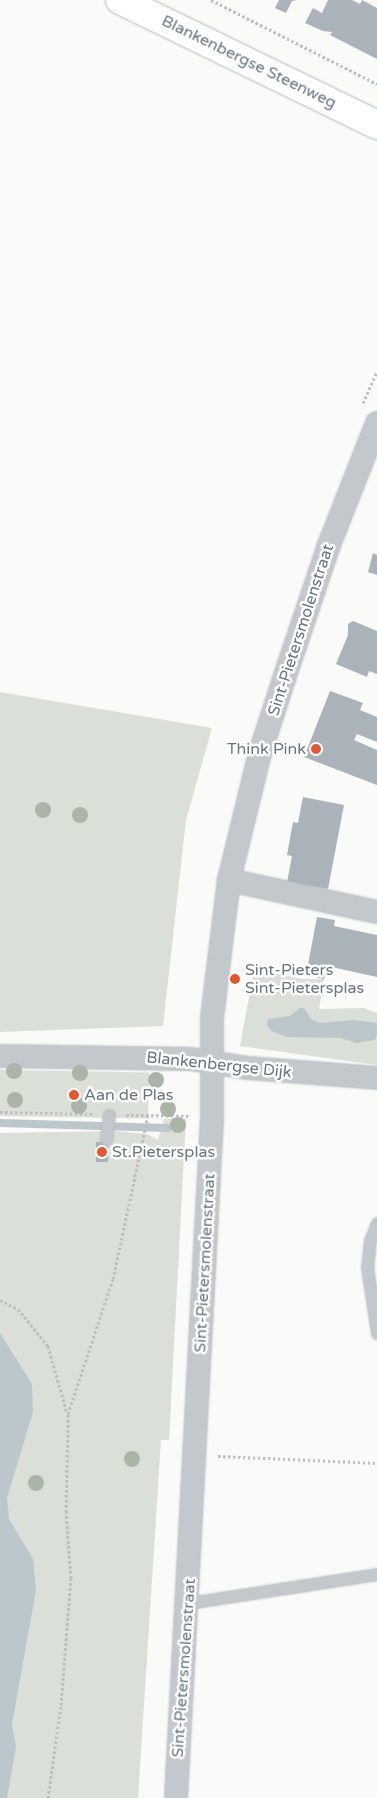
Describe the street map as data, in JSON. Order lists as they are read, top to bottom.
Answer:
{
  "streets": {
    "main road": ["Blankenbergse Steenweg"],
    "street": ["Sint-Pietersmolenstraat", "Blankenbergse Dijk"]
  },
  "crossings": [
    ["Sint-Pietersmolenstraat", "Blankenbergse Dijk"]
  ],
  "places": [
    "Think Pink",
    "Sint-Pieters Sint-Pietersplas",
    "Aan de Plas",
    "St.Pietersplas"
  ]
}
